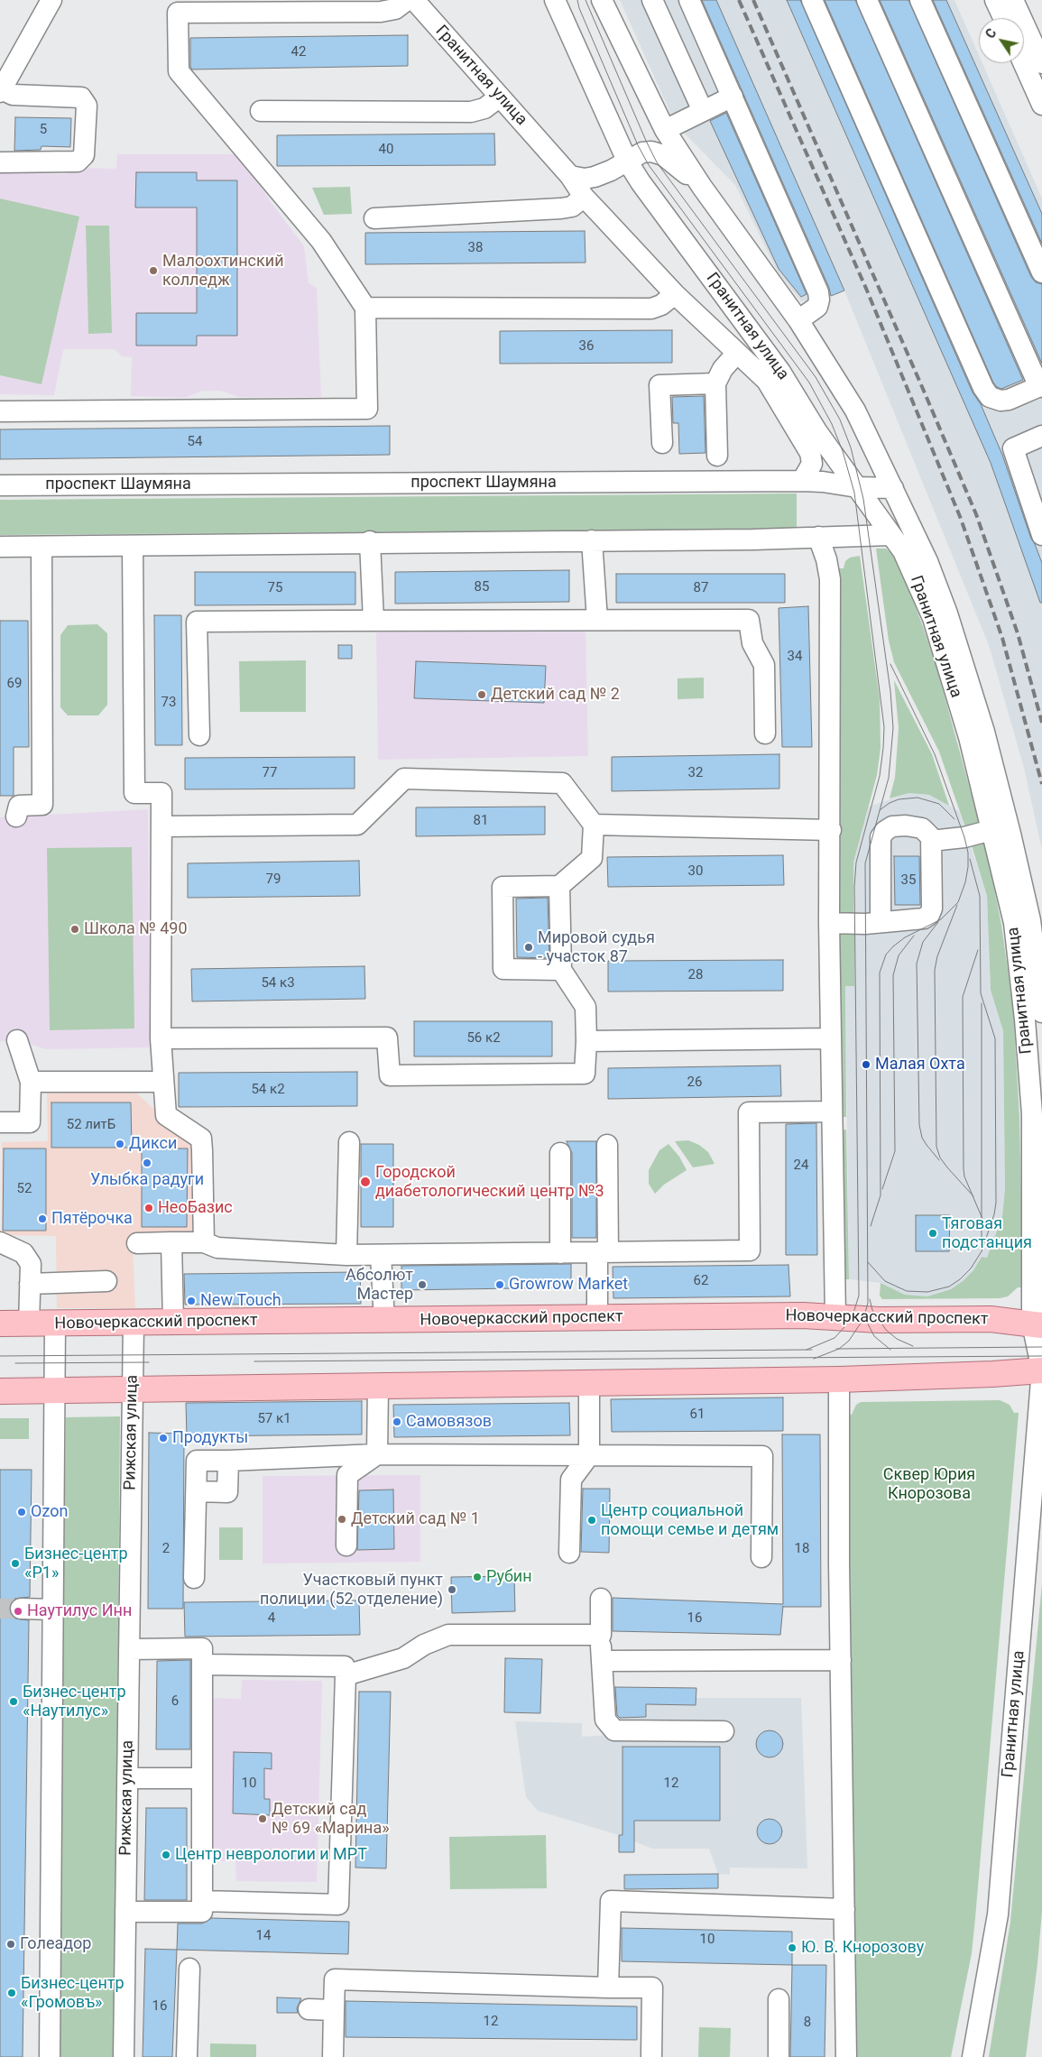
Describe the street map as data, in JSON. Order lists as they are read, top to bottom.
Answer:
{
  "streets": {
    "main road": ["Новочеркасский проспект"],
    "street": ["Гранитная улица", "проспект Шаумяна", "Рижская улица"]
  },
  "crossings": [
    ["Гранитная улица", "проспект Шаумяна"],
    ["Гранитная улица", "Новочеркасский проспект"],
    ["Новочеркасский проспект", "Рижская улица"]
  ],
  "parks": ["Сквер Юрия Кнорозова"],
  "places": [
    "Малоохтинский колледж",
    "Детский сад № 2",
    "Школа № 490",
    "Мировой судья - участок 87",
    "Малая Охта",
    "Дикси",
    "Улыбка радуги",
    "Городской диабетологический центр №3",
    "НеоБазис",
    "Пятёрочка",
    "Тяговая подстанция",
    "Абсолют Мастер",
    "Growrow Market",
    "New Touch",
    "Самовязов",
    "Продукты",
    "Ozon",
    "Детский сад № 1",
    "Центр социальной помощи семье и детям",
    "Бизнес-центр «Р1»",
    "Рубин",
    "Участковый пункт полиции (52 отделение)",
    "Наутилус Инн",
    "Бизнес-центр «Наутилус»",
    "Детский сад № 69 «Марина»",
    "Центр неврологии и МРТ",
    "Голеадор",
    "Ю. В. Кнорозову",
    "Бизнес-центр «Громовъ»"
  ],
  "house_numbers": [
    "42",
    "5",
    "40",
    "38",
    "36",
    "54",
    "85",
    "75",
    "87",
    "34",
    "69",
    "73",
    "77",
    "32",
    "81",
    "30",
    "79",
    "35",
    "28",
    "54 к3",
    "56 к2",
    "26",
    "54 к2",
    "52 литБ",
    "24",
    "52",
    "62",
    "61",
    "57 к1",
    "2",
    "18",
    "4",
    "16",
    "6",
    "10",
    "12",
    "14",
    "10",
    "16",
    "12",
    "8"
  ],
  "north": "top left"
}
